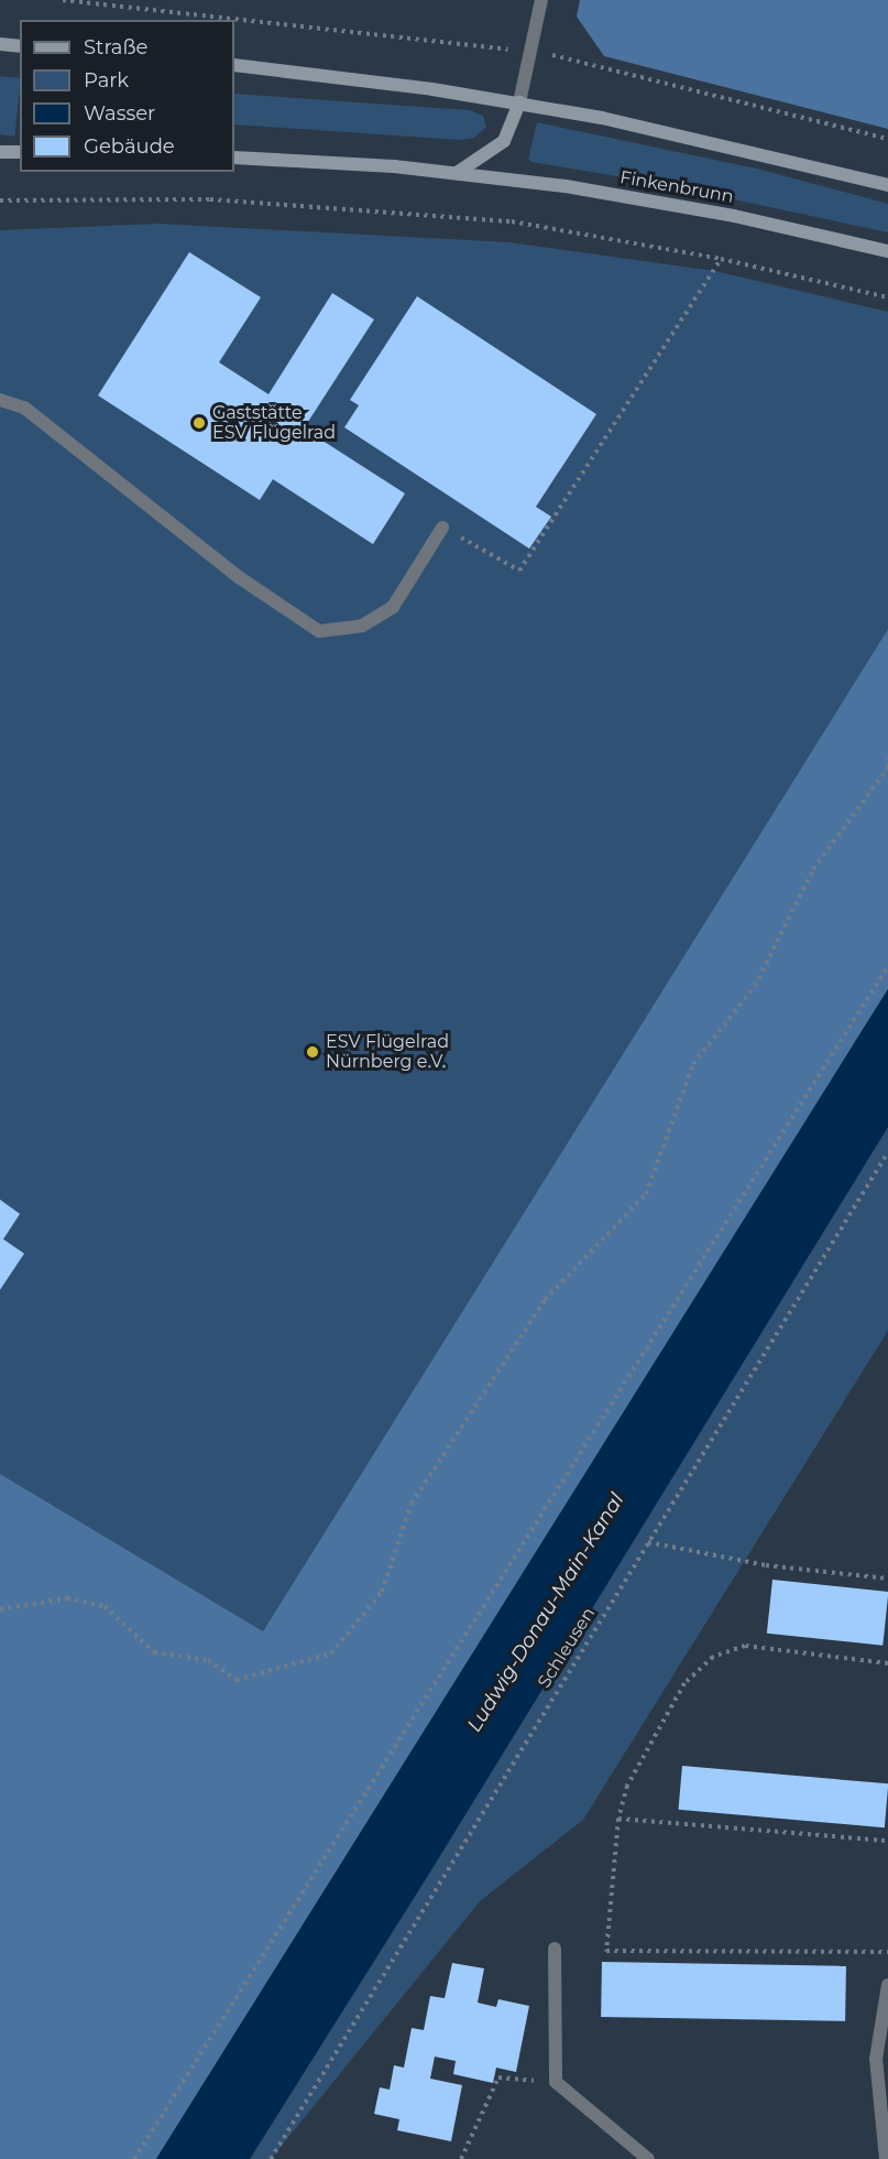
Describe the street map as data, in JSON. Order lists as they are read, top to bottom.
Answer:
{
  "streets": {
    "main road": ["Finkenbrunn"],
    "path": ["Schleusen"]
  },
  "water": ["Ludwig-Donau-Main-Kanal"],
  "places": ["Gaststätte ESV Flügelrad", "ESV Flügelrad Nürnberg e.V."],
  "legend": [
    "Straße",
    "Park",
    "Wasser",
    "Gebäude"
  ]
}
